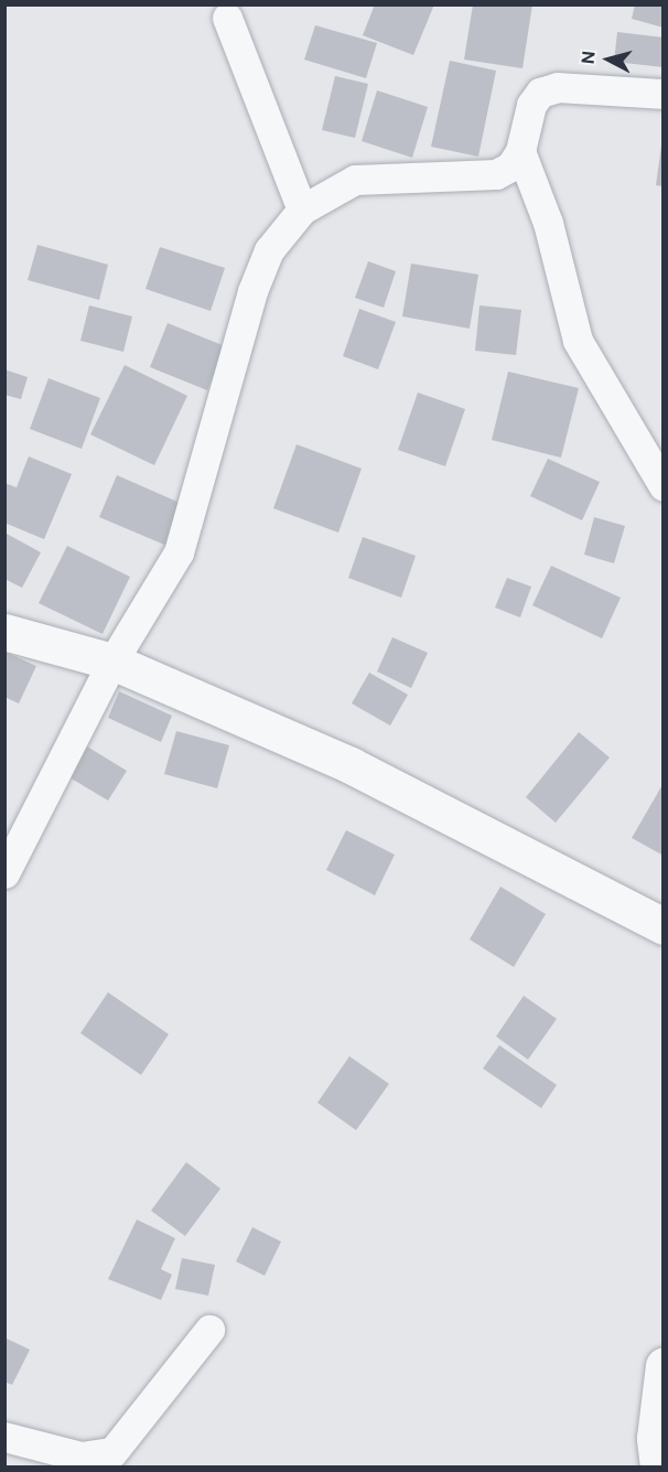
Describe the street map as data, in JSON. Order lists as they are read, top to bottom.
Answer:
{
  "north": "left"
}
